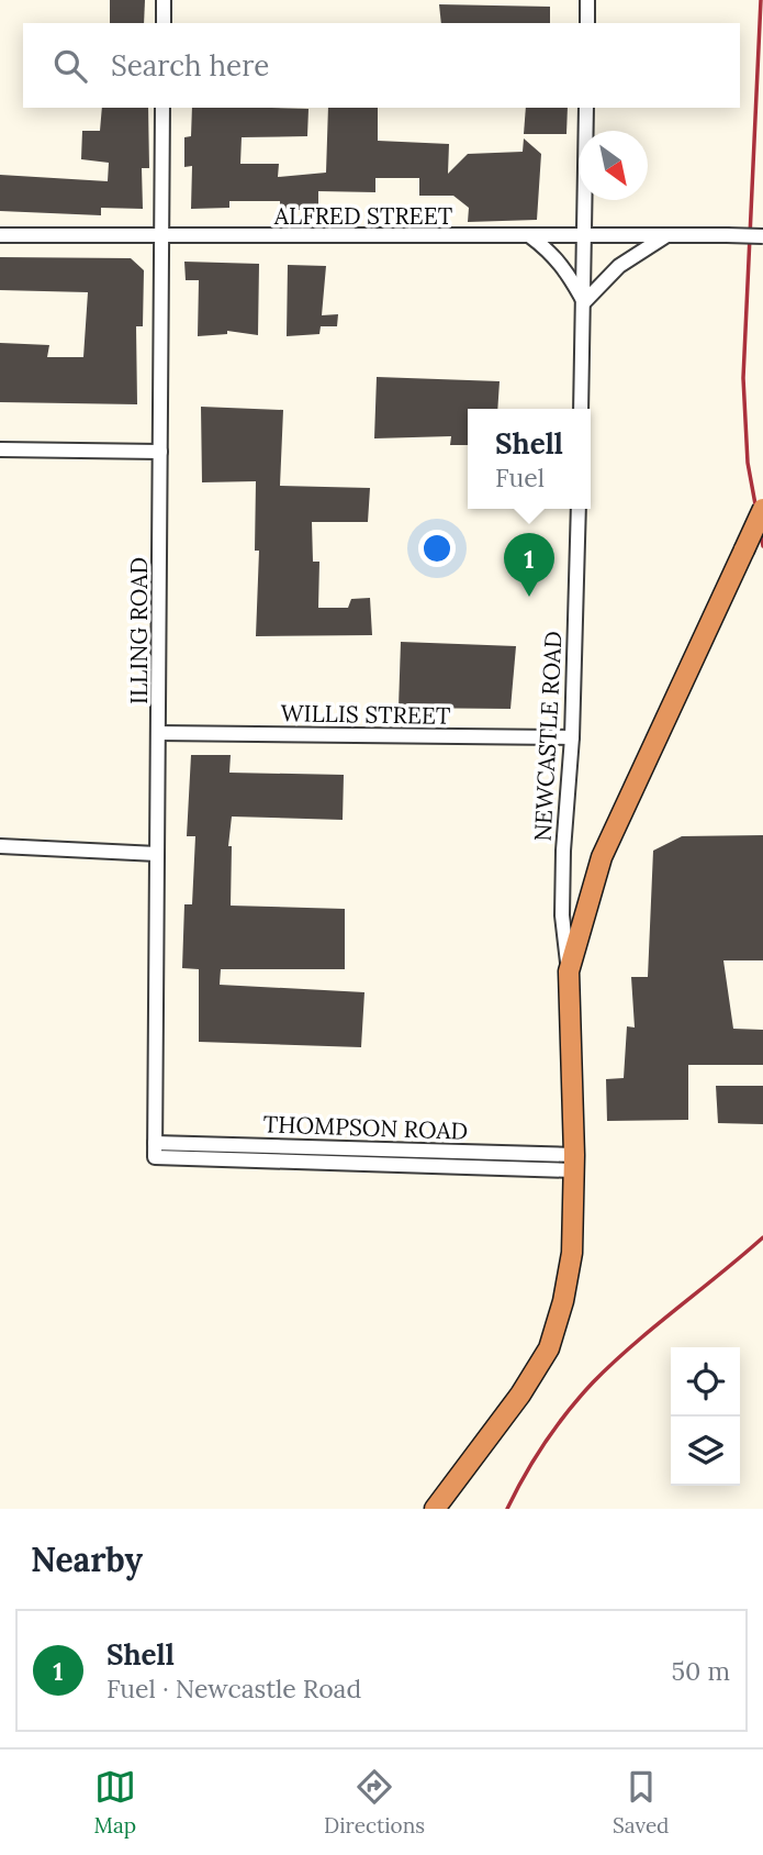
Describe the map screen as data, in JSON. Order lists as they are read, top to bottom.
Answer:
{
  "streets": {
    "street": [
      "ALFRED STREET",
      "ILLING ROAD",
      "WILLIS STREET",
      "NEWCASTLE ROAD",
      "THOMPSON ROAD"
    ]
  },
  "crossings": [
    ["ALFRED STREET", "ILLING ROAD"],
    ["ILLING ROAD", "WILLIS STREET"],
    ["ILLING ROAD", "THOMPSON ROAD"],
    ["WILLIS STREET", "NEWCASTLE ROAD"]
  ],
  "north": "bottom right",
  "page": {
    "search": "Search here",
    "popup": ["Shell", "Fuel"],
    "pins": "1",
    "heading": "Nearby",
    "list": [
      {
        "mark": "1",
        "name": "Shell",
        "note": "Fuel · Newcastle Road",
        "value": "50 m"
      }
    ],
    "nav": ["Map", "Directions", "Saved"]
  }
}
